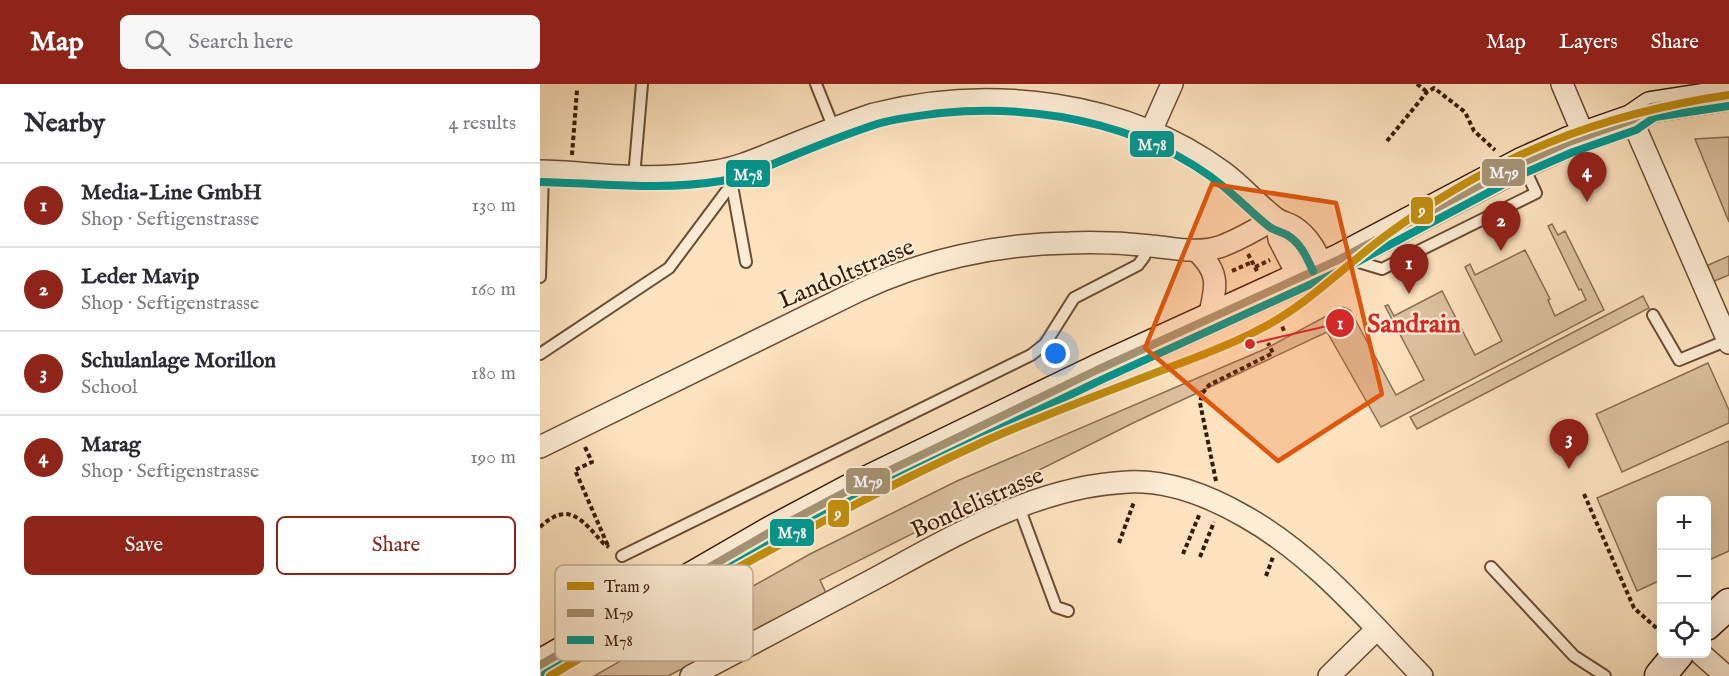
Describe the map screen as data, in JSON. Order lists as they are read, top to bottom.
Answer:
{
  "streets": {
    "street": ["Landoltstrasse", "Bondelistrasse"]
  },
  "places": ["Sandrain"],
  "lines": ["tram line 9", "transit line M79", "transit line M78"],
  "legend": ["Tram 9", "M79", "M78"],
  "page": {
    "header": "Map",
    "search": "Search here",
    "nav": ["Map", "Layers", "Share"],
    "heading": ["Nearby", "4 results"],
    "pins": [
      "4",
      "2",
      "1",
      "3"
    ],
    "list": [
      {
        "mark": "1",
        "name": "Media-Line GmbH",
        "note": "Shop · Seftigenstrasse",
        "value": "130 m"
      },
      {
        "mark": "2",
        "name": "Leder Mavip",
        "note": "Shop · Seftigenstrasse",
        "value": "160 m"
      },
      {
        "mark": "3",
        "name": "Schulanlage Morillon",
        "note": "School",
        "value": "180 m"
      },
      {
        "mark": "4",
        "name": "Marag",
        "note": "Shop · Seftigenstrasse",
        "value": "190 m"
      }
    ],
    "map_buttons": ["+", "−"],
    "buttons": ["Save", "Share"]
  }
}
